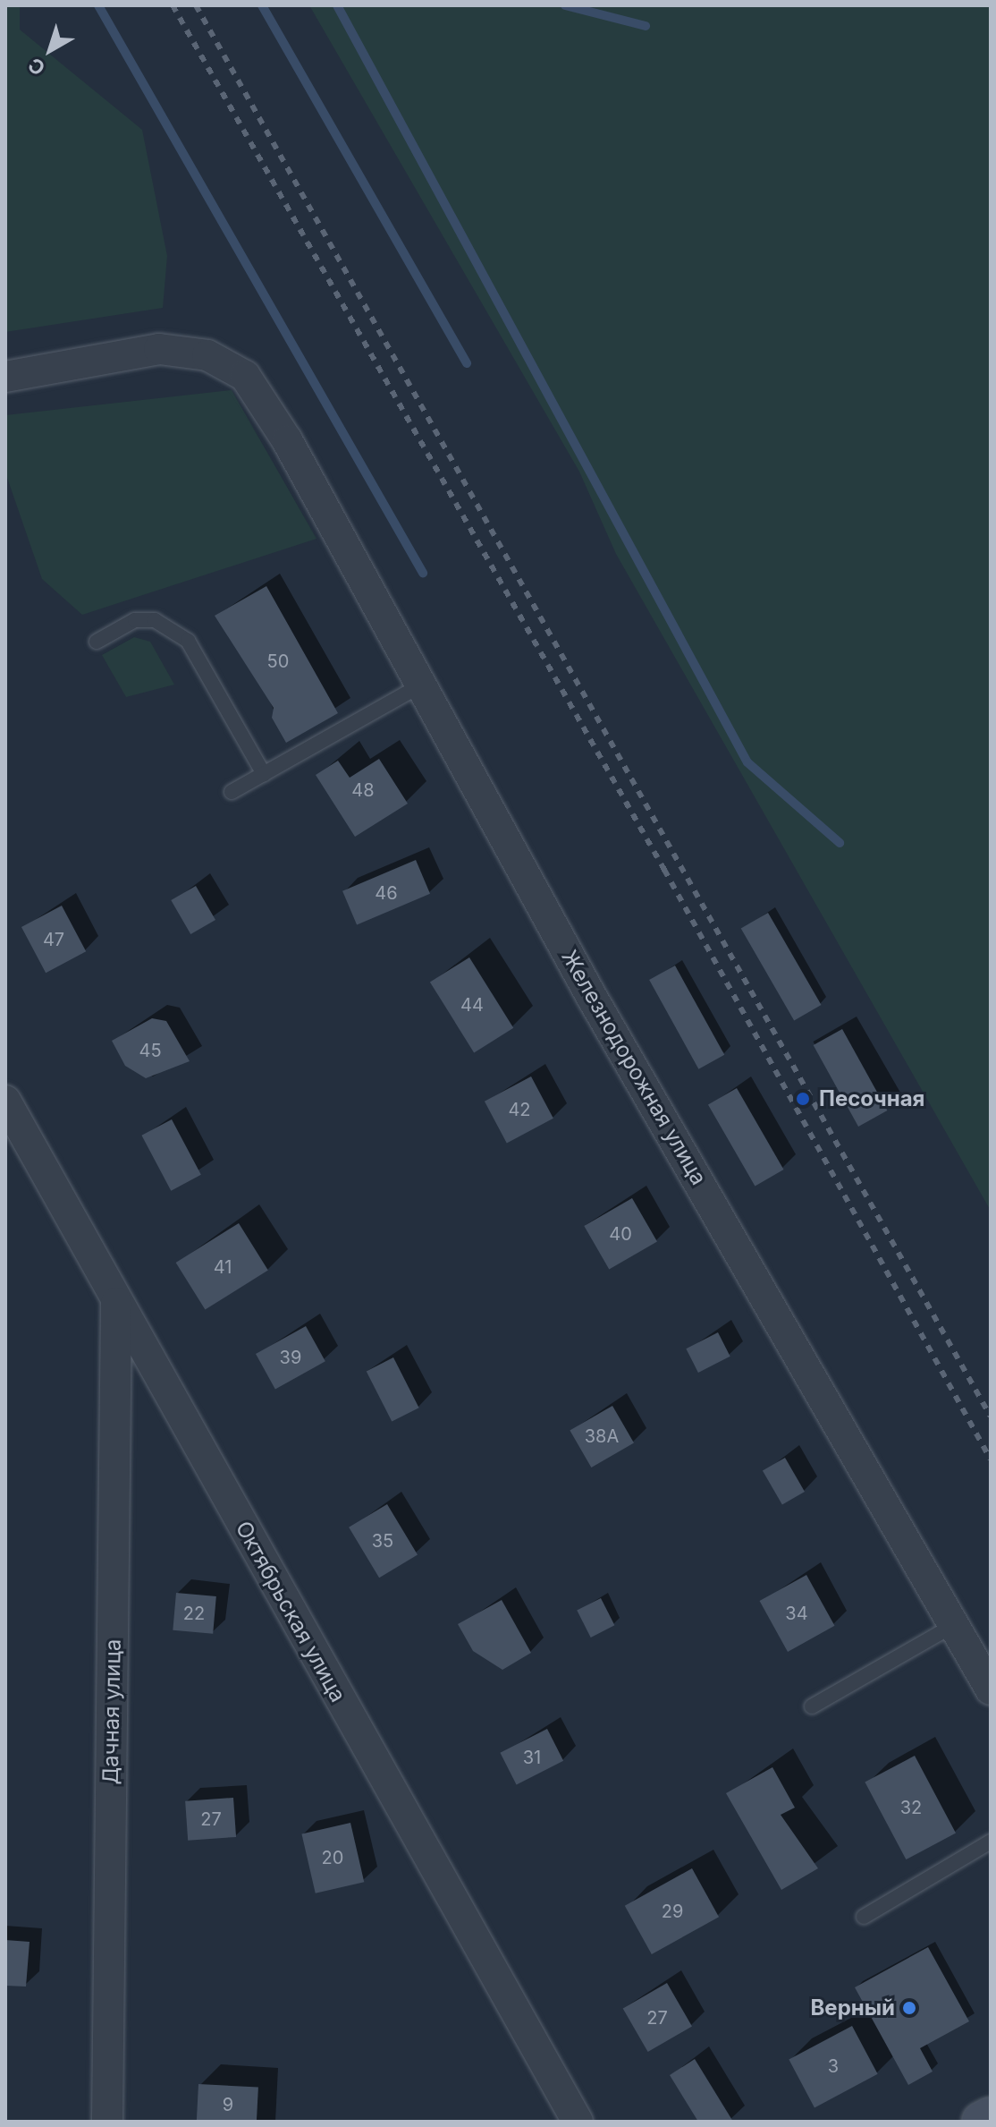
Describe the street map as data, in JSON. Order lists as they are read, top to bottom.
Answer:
{
  "streets": {
    "street": ["Железнодорожная улица", "Октябрьская улица", "Дачная улица"]
  },
  "crossings": [
    ["Октябрьская улица", "Дачная улица"]
  ],
  "places": ["Песочная", "Верный"],
  "house_numbers": [
    "50",
    "48",
    "46",
    "47",
    "44",
    "45",
    "42",
    "40",
    "41",
    "39",
    "38А",
    "35",
    "22",
    "34",
    "31",
    "32",
    "27",
    "20",
    "29",
    "27",
    "3",
    "9"
  ],
  "north": "bottom left"
}
